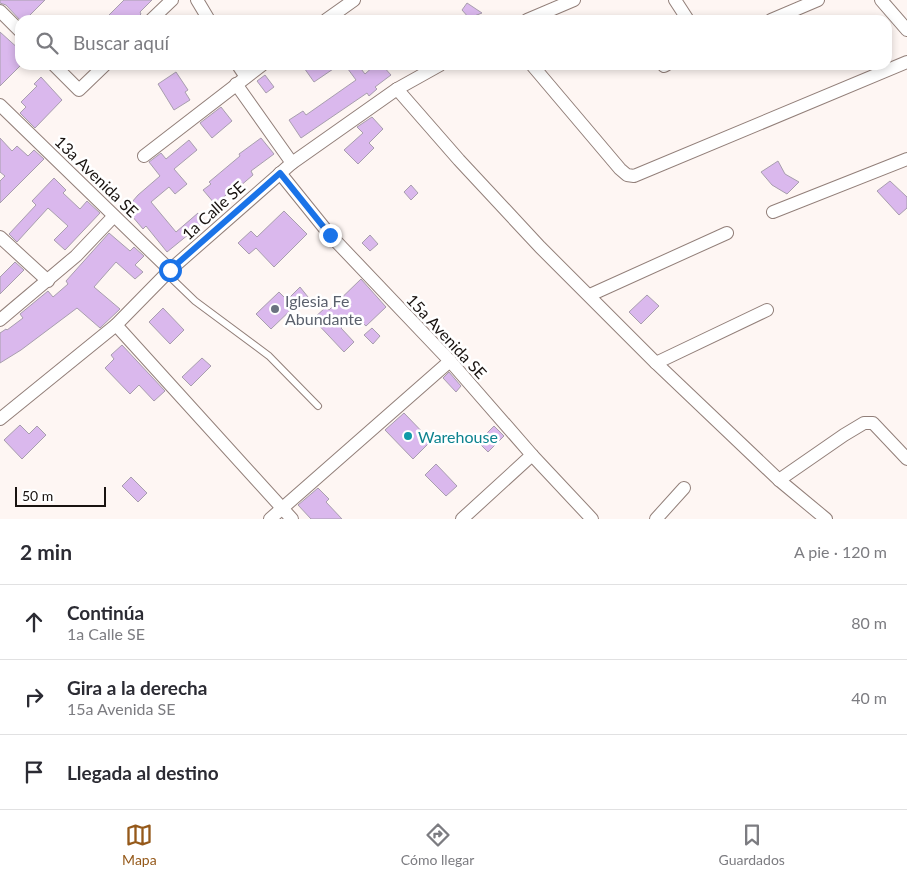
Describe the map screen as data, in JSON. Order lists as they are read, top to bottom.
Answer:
{
  "streets": {
    "street": ["13a Avenida SE", "1a Calle SE", "15a Avenida SE"]
  },
  "crossings": [
    ["13a Avenida SE", "1a Calle SE"],
    ["1a Calle SE", "15a Avenida SE"]
  ],
  "places": ["Iglesia Fe Abundante", "Warehouse"],
  "scale_bar": "50 m",
  "page": {
    "search": "Buscar aquí",
    "scale": "50 m",
    "heading": ["2 min", "A pie · 120 m"],
    "list": [
      ["Continúa", "1a Calle SE", "80 m"],
      ["Gira a la derecha", "15a Avenida SE", "40 m"],
      "Llegada al destino"
    ],
    "nav": ["Mapa", "Cómo llegar", "Guardados"]
  }
}
